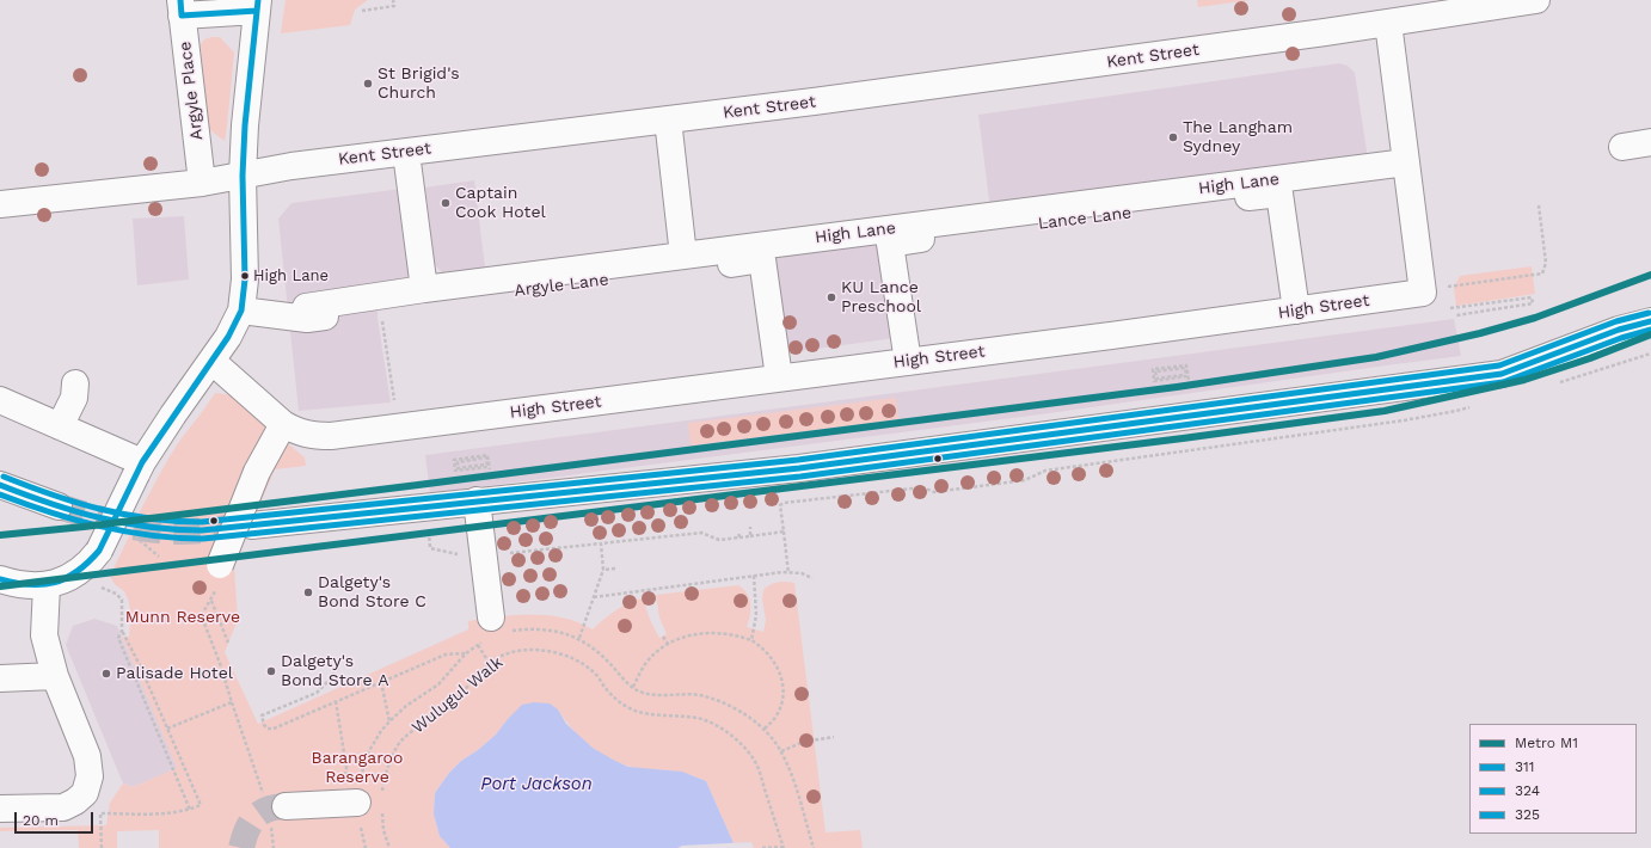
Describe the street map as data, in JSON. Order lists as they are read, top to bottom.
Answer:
{
  "streets": {
    "street": [
      "Kent Street",
      "Argyle Place",
      "High Lane",
      "Lance Lane",
      "Argyle Lane",
      "High Street"
    ],
    "path": ["Wulugul Walk"]
  },
  "crossings": [
    ["Kent Street", "Argyle Place"],
    ["Lance Lane", "High Street"],
    ["Argyle Lane", "High Street"]
  ],
  "water": ["Port Jackson"],
  "parks": ["Munn Reserve", "Barangaroo Reserve"],
  "places": [
    "St Brigid's Church",
    "The Langham Sydney",
    "Captain Cook Hotel",
    "High Lane",
    "KU Lance Preschool",
    "Dalgety's Bond Store C",
    "Dalgety's Bond Store A",
    "Palisade Hotel"
  ],
  "lines": [
    "transit line 311",
    "metro line M1",
    "transit line 325",
    "transit line 324"
  ],
  "legend": [
    "Metro M1",
    "311",
    "324",
    "325"
  ],
  "scale_bar": "20 m"
}
